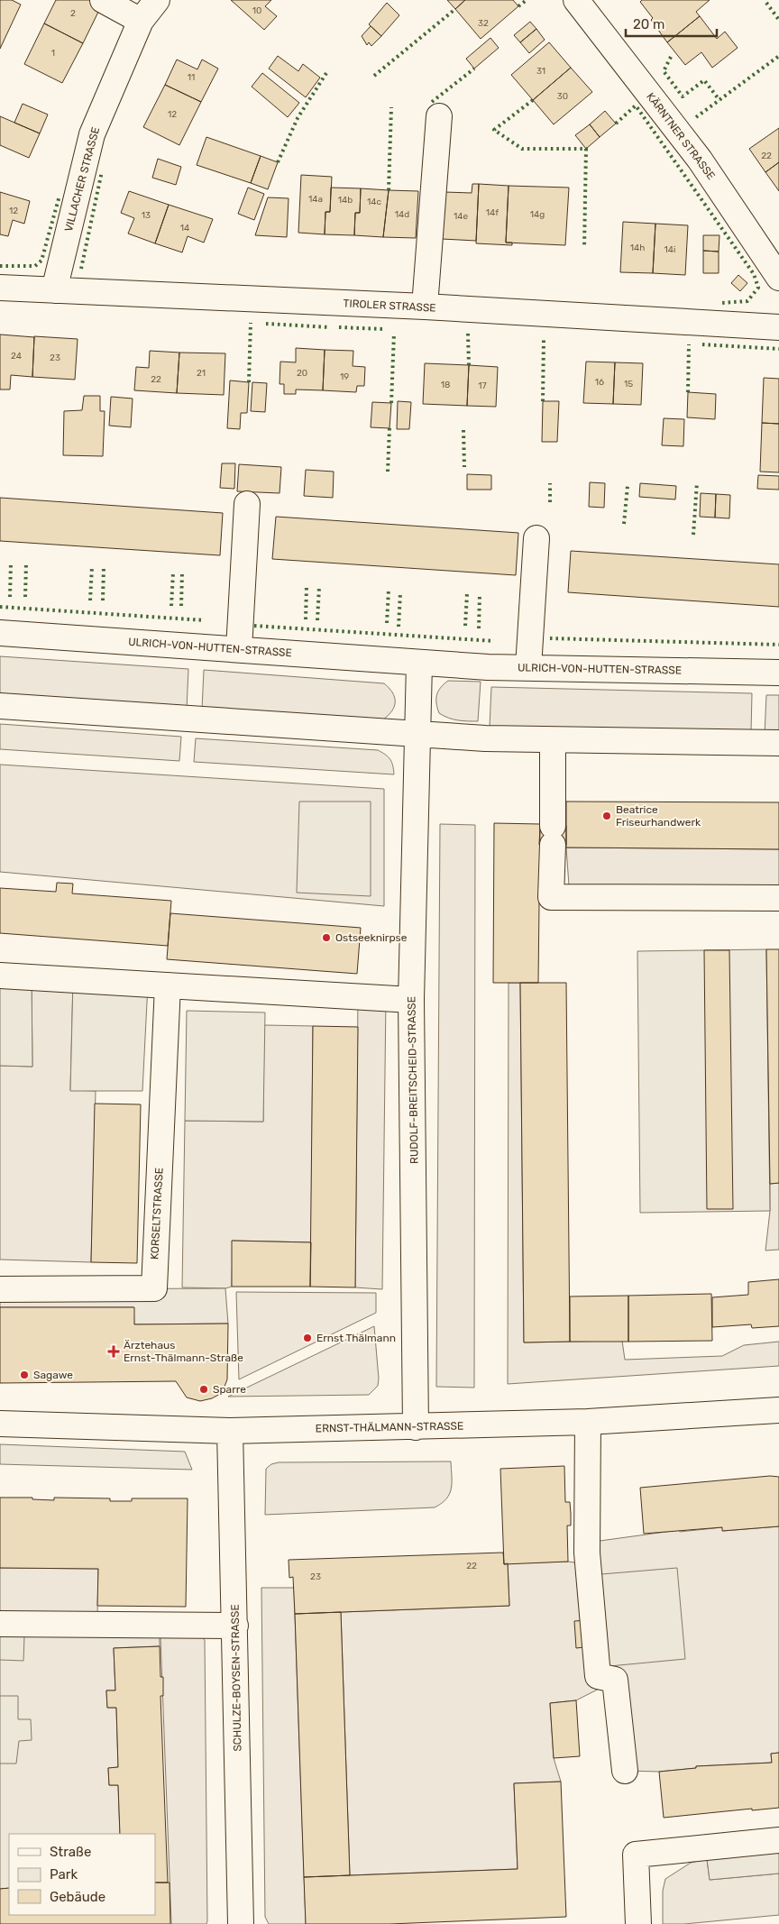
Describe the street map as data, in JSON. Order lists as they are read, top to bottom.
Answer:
{
  "streets": {
    "street": [
      "KÄRNTNER STRASSE",
      "VILLACHER STRASSE",
      "TIROLER STRASSE",
      "ULRICH-VON-HUTTEN-STRASSE",
      "RUDOLF-BREITSCHEID-STRASSE",
      "KORSELTSTRASSE",
      "ERNST-THÄLMANN-STRASSE",
      "SCHULZE-BOYSEN-STRASSE"
    ]
  },
  "crossings": [
    ["VILLACHER STRASSE", "TIROLER STRASSE"],
    ["RUDOLF-BREITSCHEID-STRASSE", "ERNST-THÄLMANN-STRASSE"],
    ["ERNST-THÄLMANN-STRASSE", "SCHULZE-BOYSEN-STRASSE"]
  ],
  "places": {
    "other": [
      "Beatrice Friseurhandwerk",
      "Ostseeknirpse",
      "Ernst Thälmann",
      "Sagawe",
      "Sparre"
    ],
    "health": ["Ärztehaus Ernst-Thälmann-Straße"]
  },
  "house_numbers": [
    "10",
    "2",
    "32",
    "1",
    "31",
    "11",
    "30",
    "12",
    "22",
    "14a",
    "14b",
    "14c",
    "12",
    "14f",
    "14d",
    "14g",
    "13",
    "14e",
    "14",
    "14h",
    "14i",
    "24",
    "23",
    "21",
    "20",
    "19",
    "22",
    "16",
    "15",
    "18",
    "17",
    "22",
    "23"
  ],
  "legend": ["Straße", "Park", "Gebäude"],
  "scale_bar": "20 m"
}
